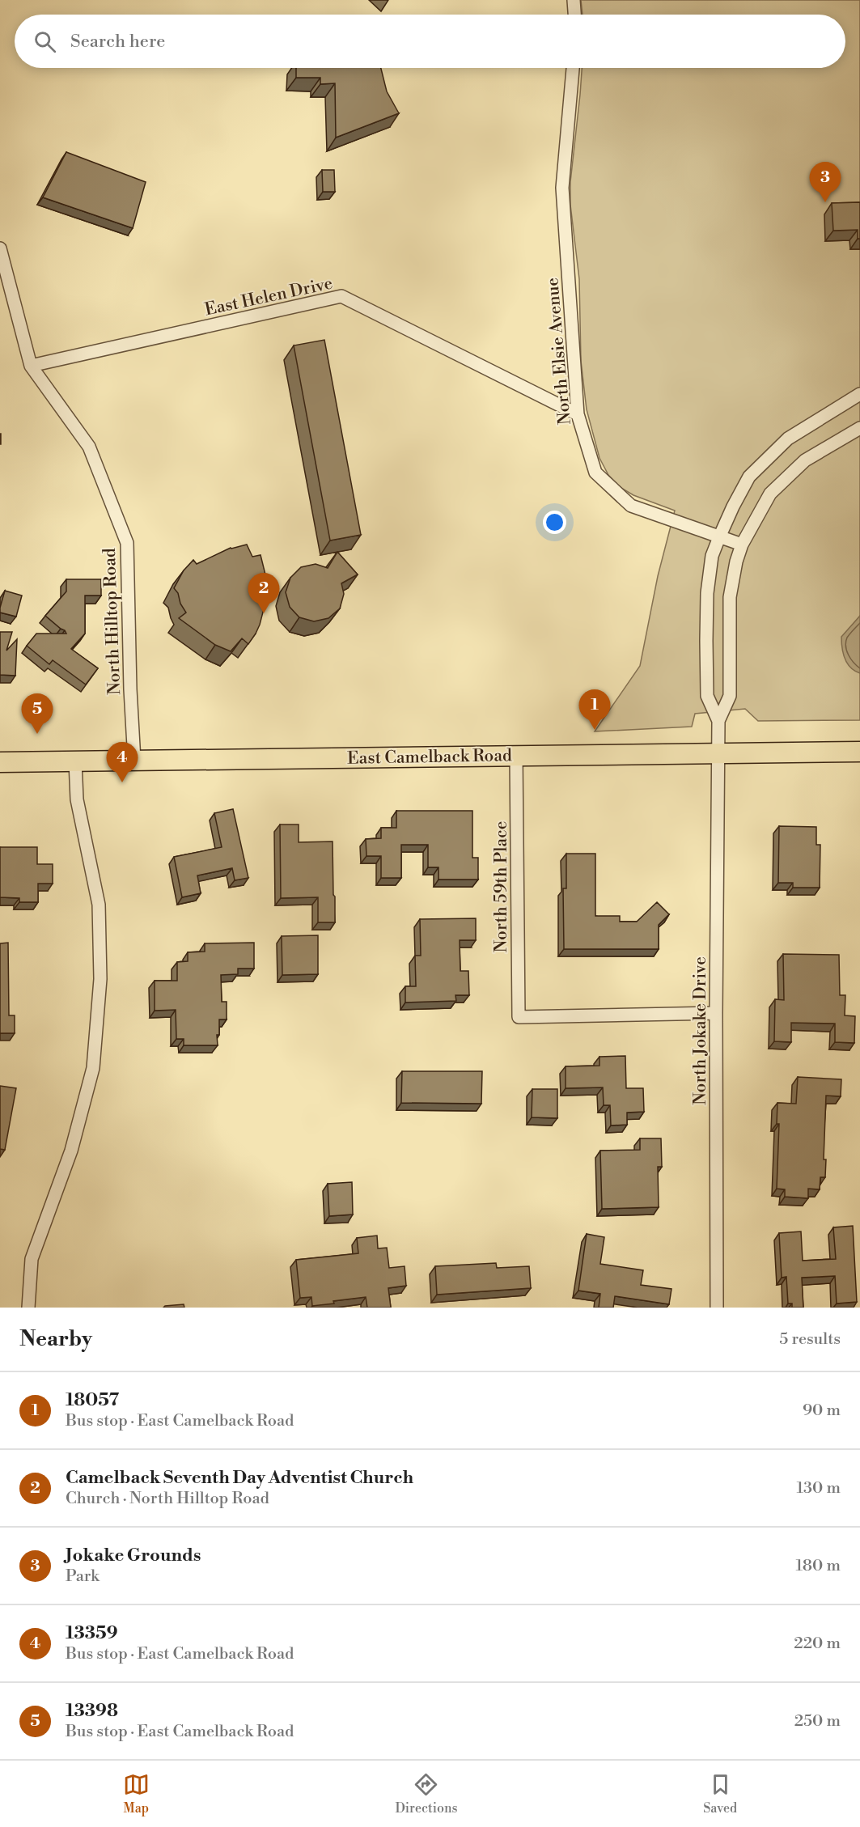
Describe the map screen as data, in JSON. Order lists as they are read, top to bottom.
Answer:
{
  "streets": {
    "main road": ["East Camelback Road"],
    "street": [
      "East Helen Drive",
      "North Elsie Avenue",
      "North Hilltop Road",
      "North 59th Place",
      "North Jokake Drive"
    ]
  },
  "crossings": [
    ["East Helen Drive", "North Elsie Avenue"],
    ["East Helen Drive", "North Hilltop Road"],
    ["North Hilltop Road", "East Camelback Road"],
    ["East Camelback Road", "North 59th Place"],
    ["East Camelback Road", "North Jokake Drive"],
    ["North 59th Place", "North Jokake Drive"]
  ],
  "page": {
    "search": "Search here",
    "pins": [
      "3",
      "2",
      "1",
      "5",
      "4"
    ],
    "heading": ["Nearby", "5 results"],
    "list": [
      {
        "mark": "1",
        "name": "18057",
        "note": "Bus stop · East Camelback Road",
        "value": "90 m"
      },
      {
        "mark": "2",
        "name": "Camelback Seventh Day Adventist Church",
        "note": "Church · North Hilltop Road",
        "value": "130 m"
      },
      {
        "mark": "3",
        "name": "Jokake Grounds",
        "note": "Park",
        "value": "180 m"
      },
      {
        "mark": "4",
        "name": "13359",
        "note": "Bus stop · East Camelback Road",
        "value": "220 m"
      },
      {
        "mark": "5",
        "name": "13398",
        "note": "Bus stop · East Camelback Road",
        "value": "250 m"
      }
    ],
    "nav": ["Map", "Directions", "Saved"]
  }
}
